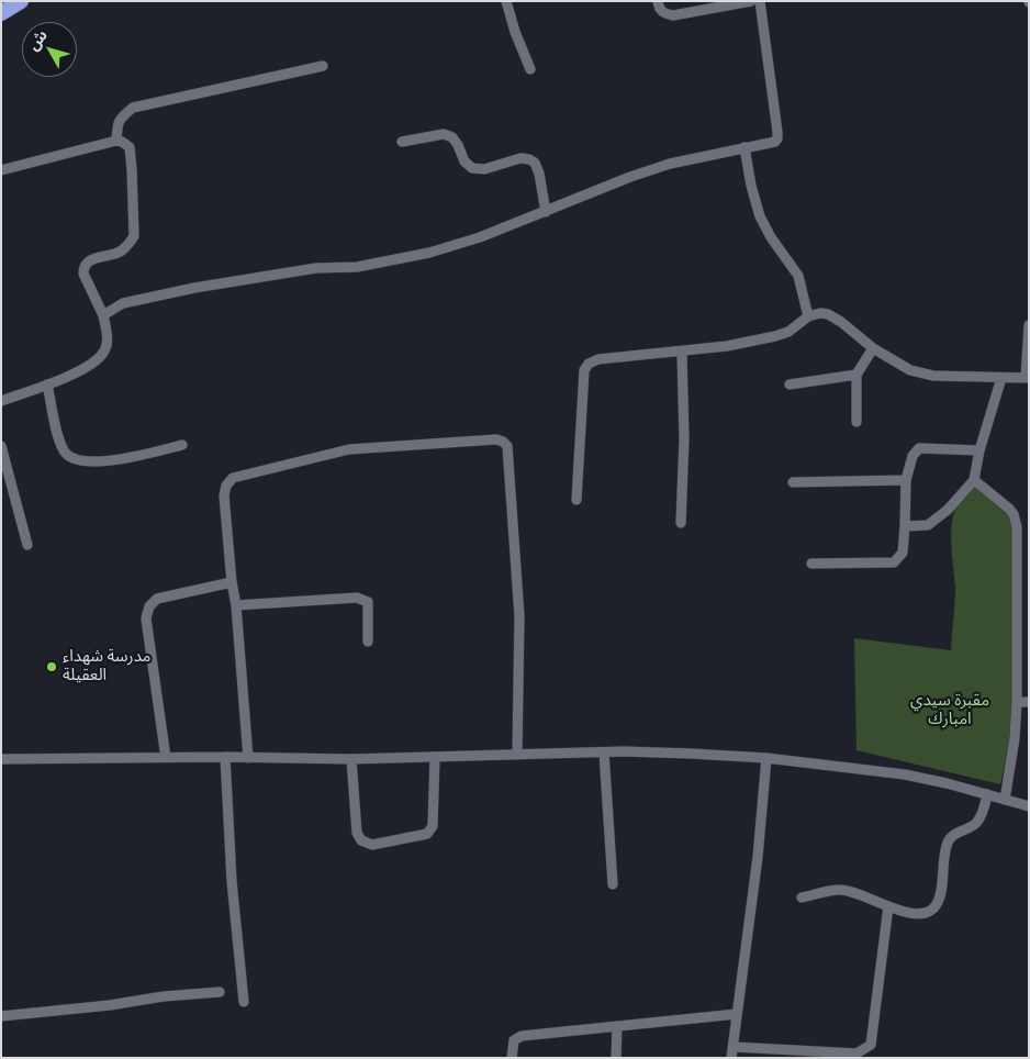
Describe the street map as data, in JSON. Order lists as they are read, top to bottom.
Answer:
{
  "parks": ["مقبرة سيدي امبارك"],
  "places": ["مدرسة شهداء العقيلة"],
  "north": "top left"
}
